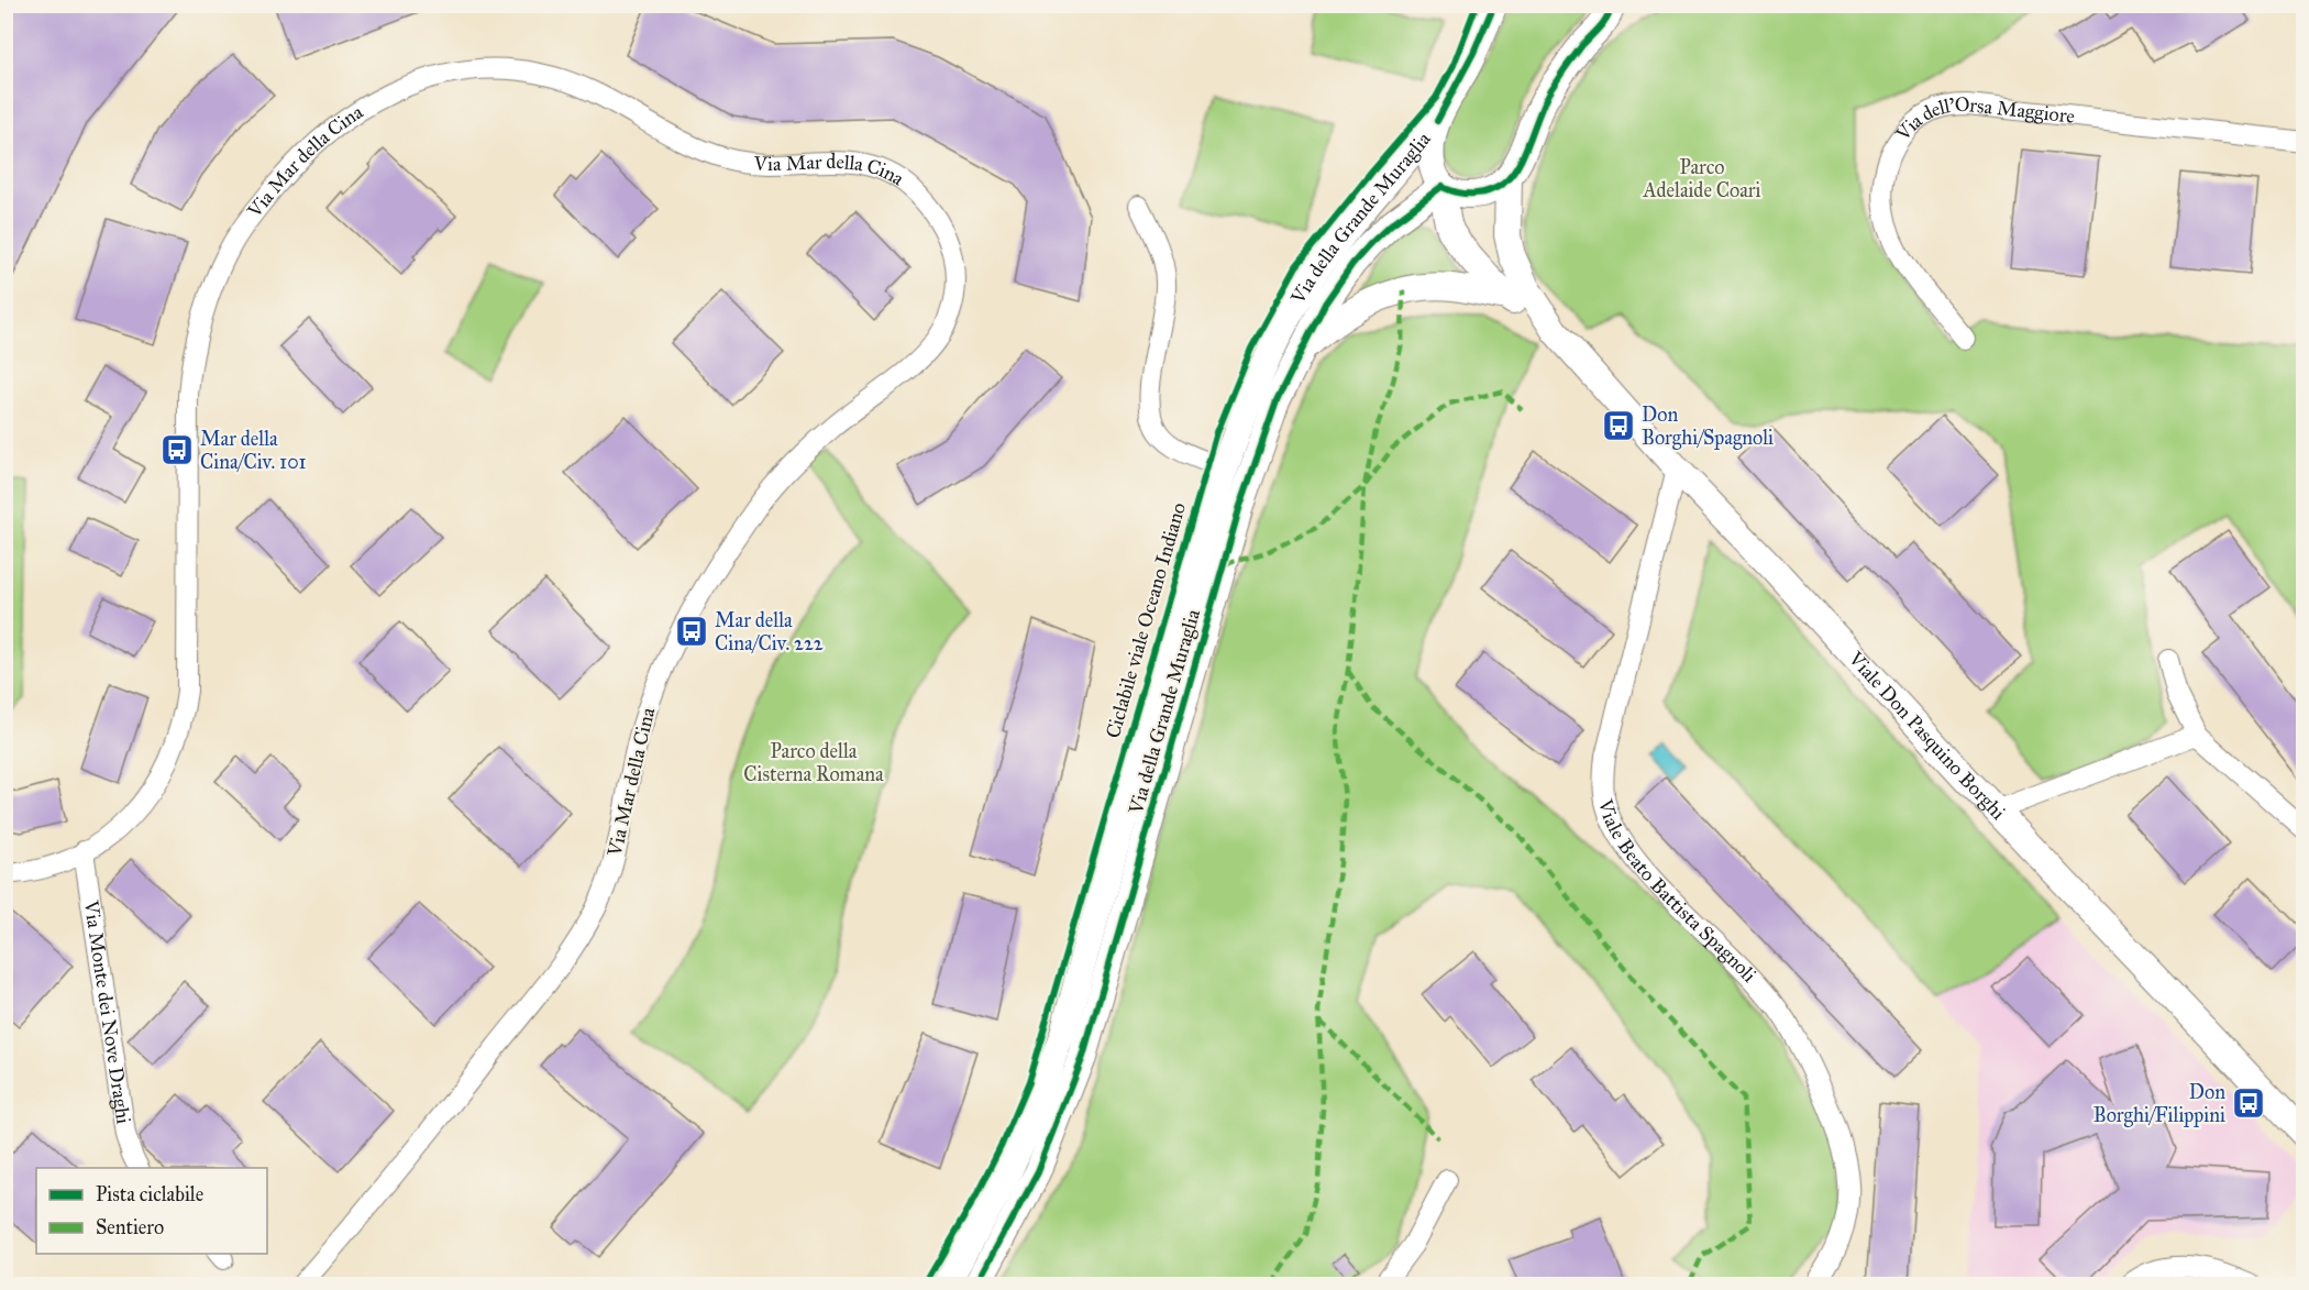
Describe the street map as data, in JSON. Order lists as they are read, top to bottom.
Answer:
{
  "streets": {
    "street": [
      "Via dell'Orsa Maggiore",
      "Via Mar della Cina",
      "Via della Grande Muraglia",
      "Viale Don Pasquino Borghi",
      "Viale Beato Battista Spagnoli",
      "Via Monte dei Nove Draghi"
    ],
    "cycle path": ["Ciclabile viale Oceano Indiano"]
  },
  "crossings": [
    ["Via Mar della Cina", "Via Monte dei Nove Draghi"],
    ["Via della Grande Muraglia", "Viale Don Pasquino Borghi"],
    ["Viale Don Pasquino Borghi", "Viale Beato Battista Spagnoli"]
  ],
  "parks": ["Parco Adelaide Coari", "Parco della Cisterna Romana"],
  "places": {
    "bus stop": [
      "Don Borghi/Spagnoli",
      "Mar della Cina/Civ. 101",
      "Mar della Cina/Civ. 222",
      "Don Borghi/Filippini"
    ]
  },
  "legend": ["Pista ciclabile", "Sentiero"]
}
